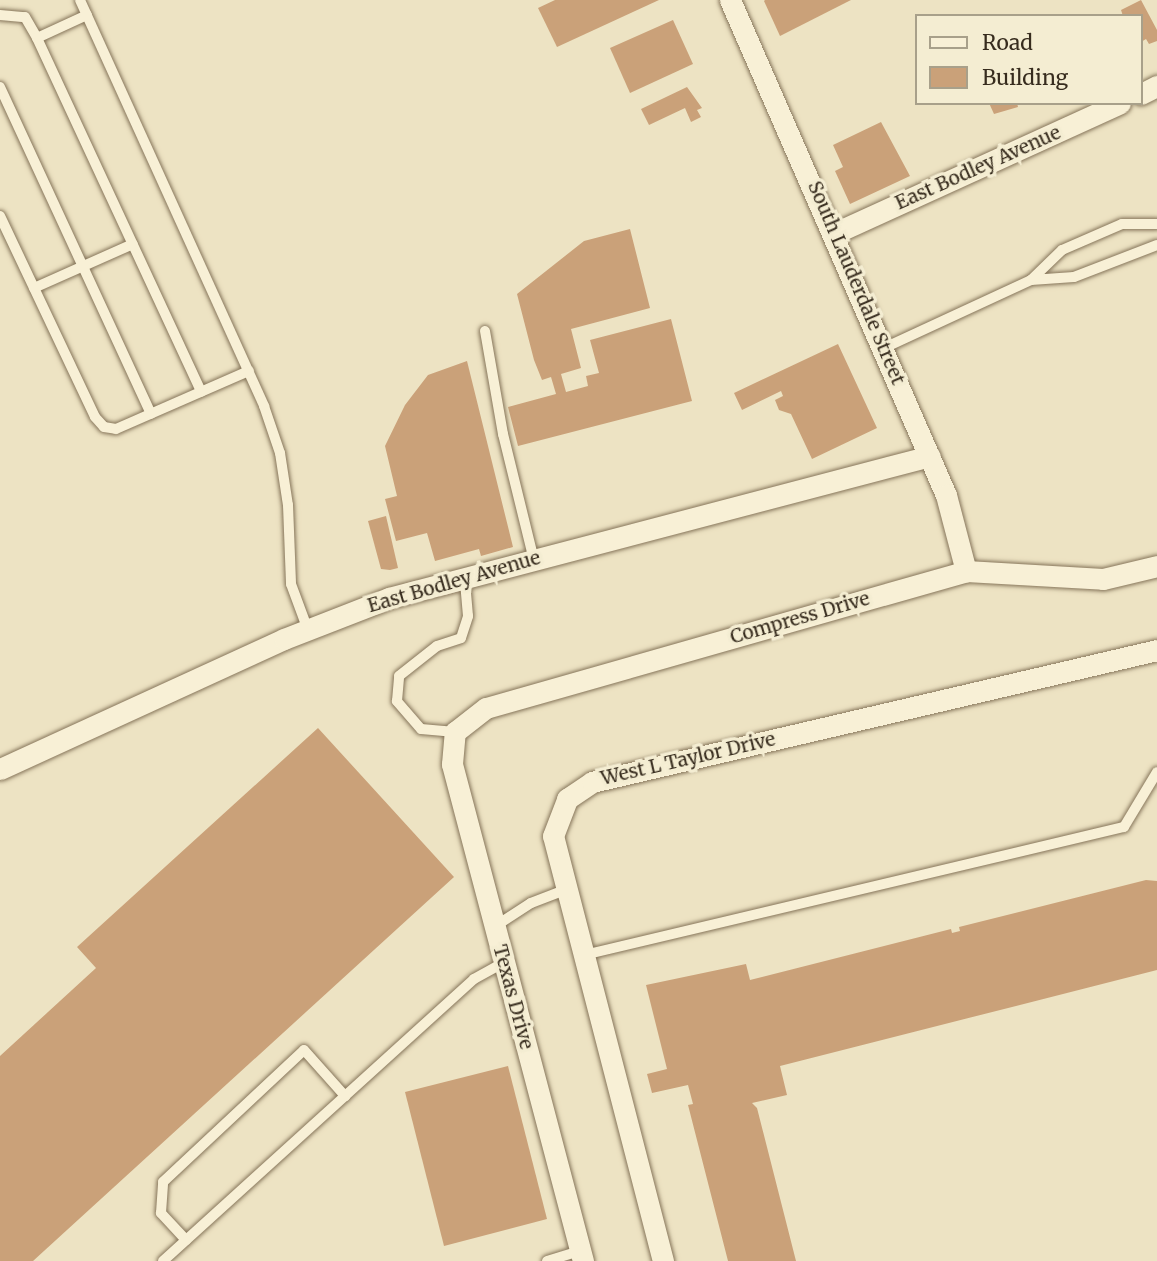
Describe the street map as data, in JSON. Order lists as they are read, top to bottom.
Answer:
{
  "streets": {
    "street": [
      "East Bodley Avenue",
      "South Lauderdale Street",
      "Compress Drive",
      "West L Taylor Drive",
      "Texas Drive"
    ]
  },
  "crossings": [
    ["East Bodley Avenue", "South Lauderdale Street"],
    ["South Lauderdale Street", "Compress Drive"],
    ["Compress Drive", "Texas Drive"]
  ],
  "legend": ["Road", "Building"]
}
